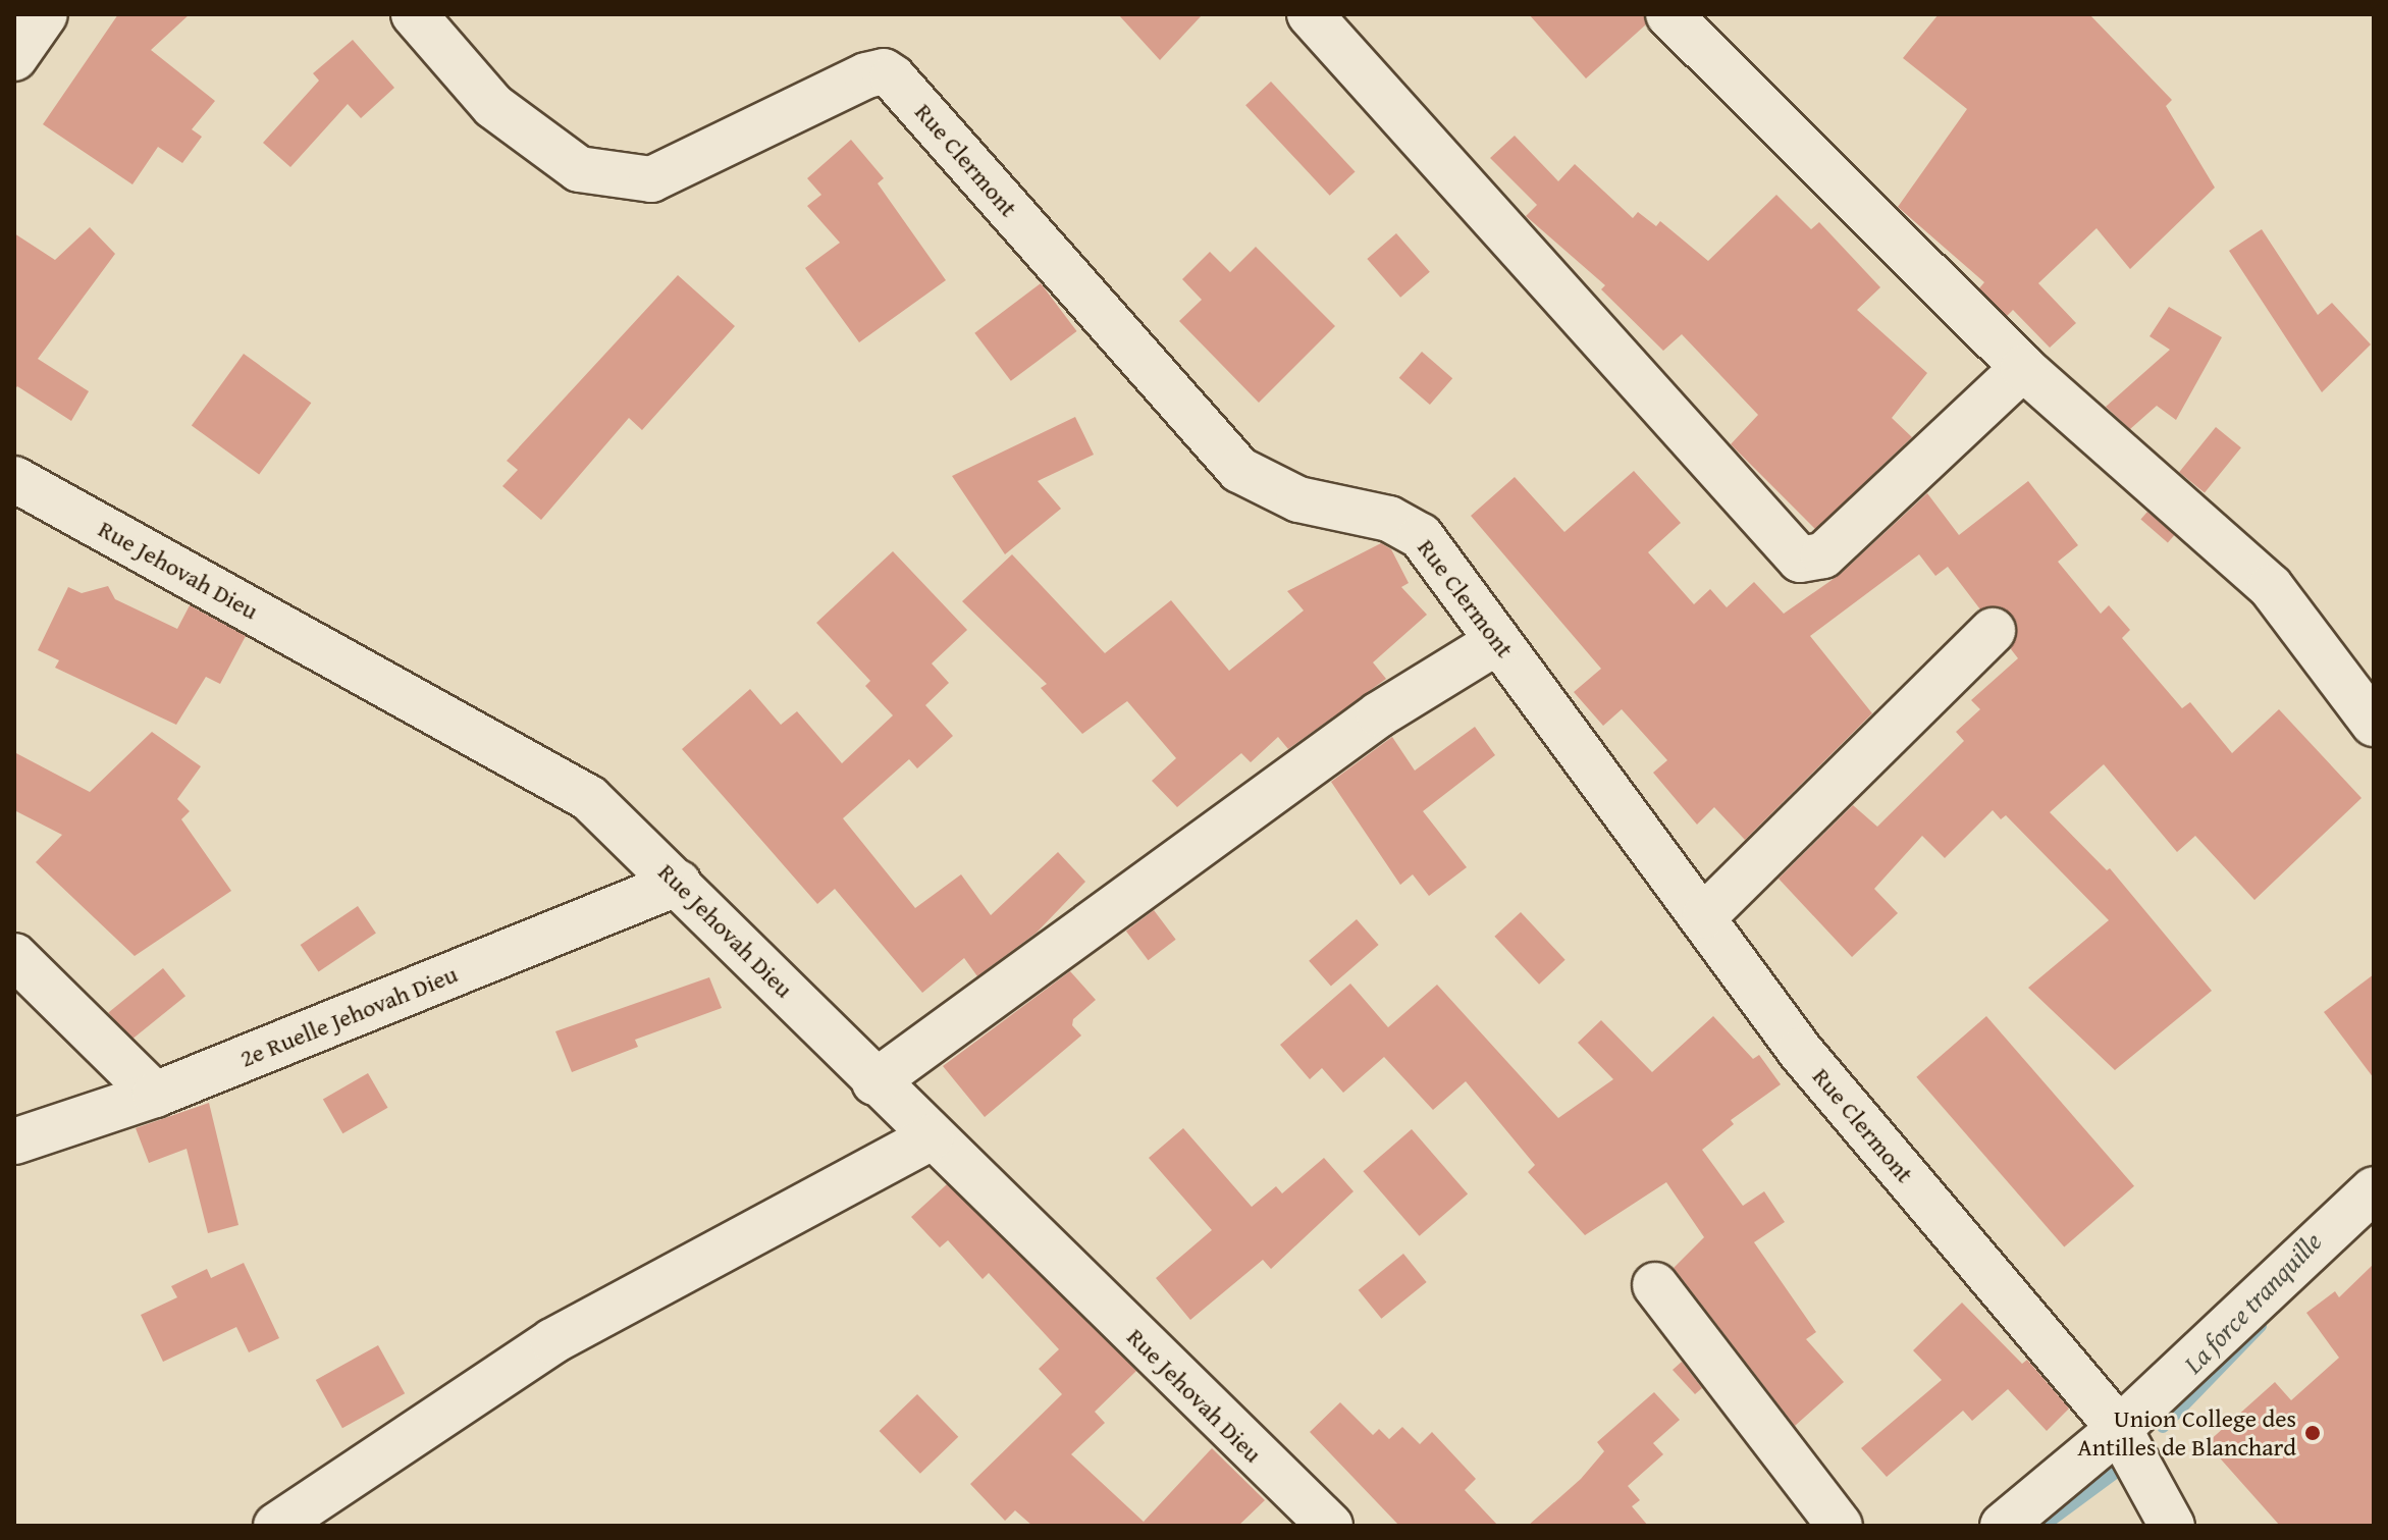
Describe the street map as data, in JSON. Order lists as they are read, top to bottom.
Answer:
{
  "streets": {
    "street": ["Rue Clermont", "Rue Jehovah Dieu", "2e Ruelle Jehovah Dieu"]
  },
  "crossings": [
    ["Rue Jehovah Dieu", "2e Ruelle Jehovah Dieu"]
  ],
  "water": ["La force tranquille"],
  "places": ["Union College des Antilles de Blanchard"]
}
